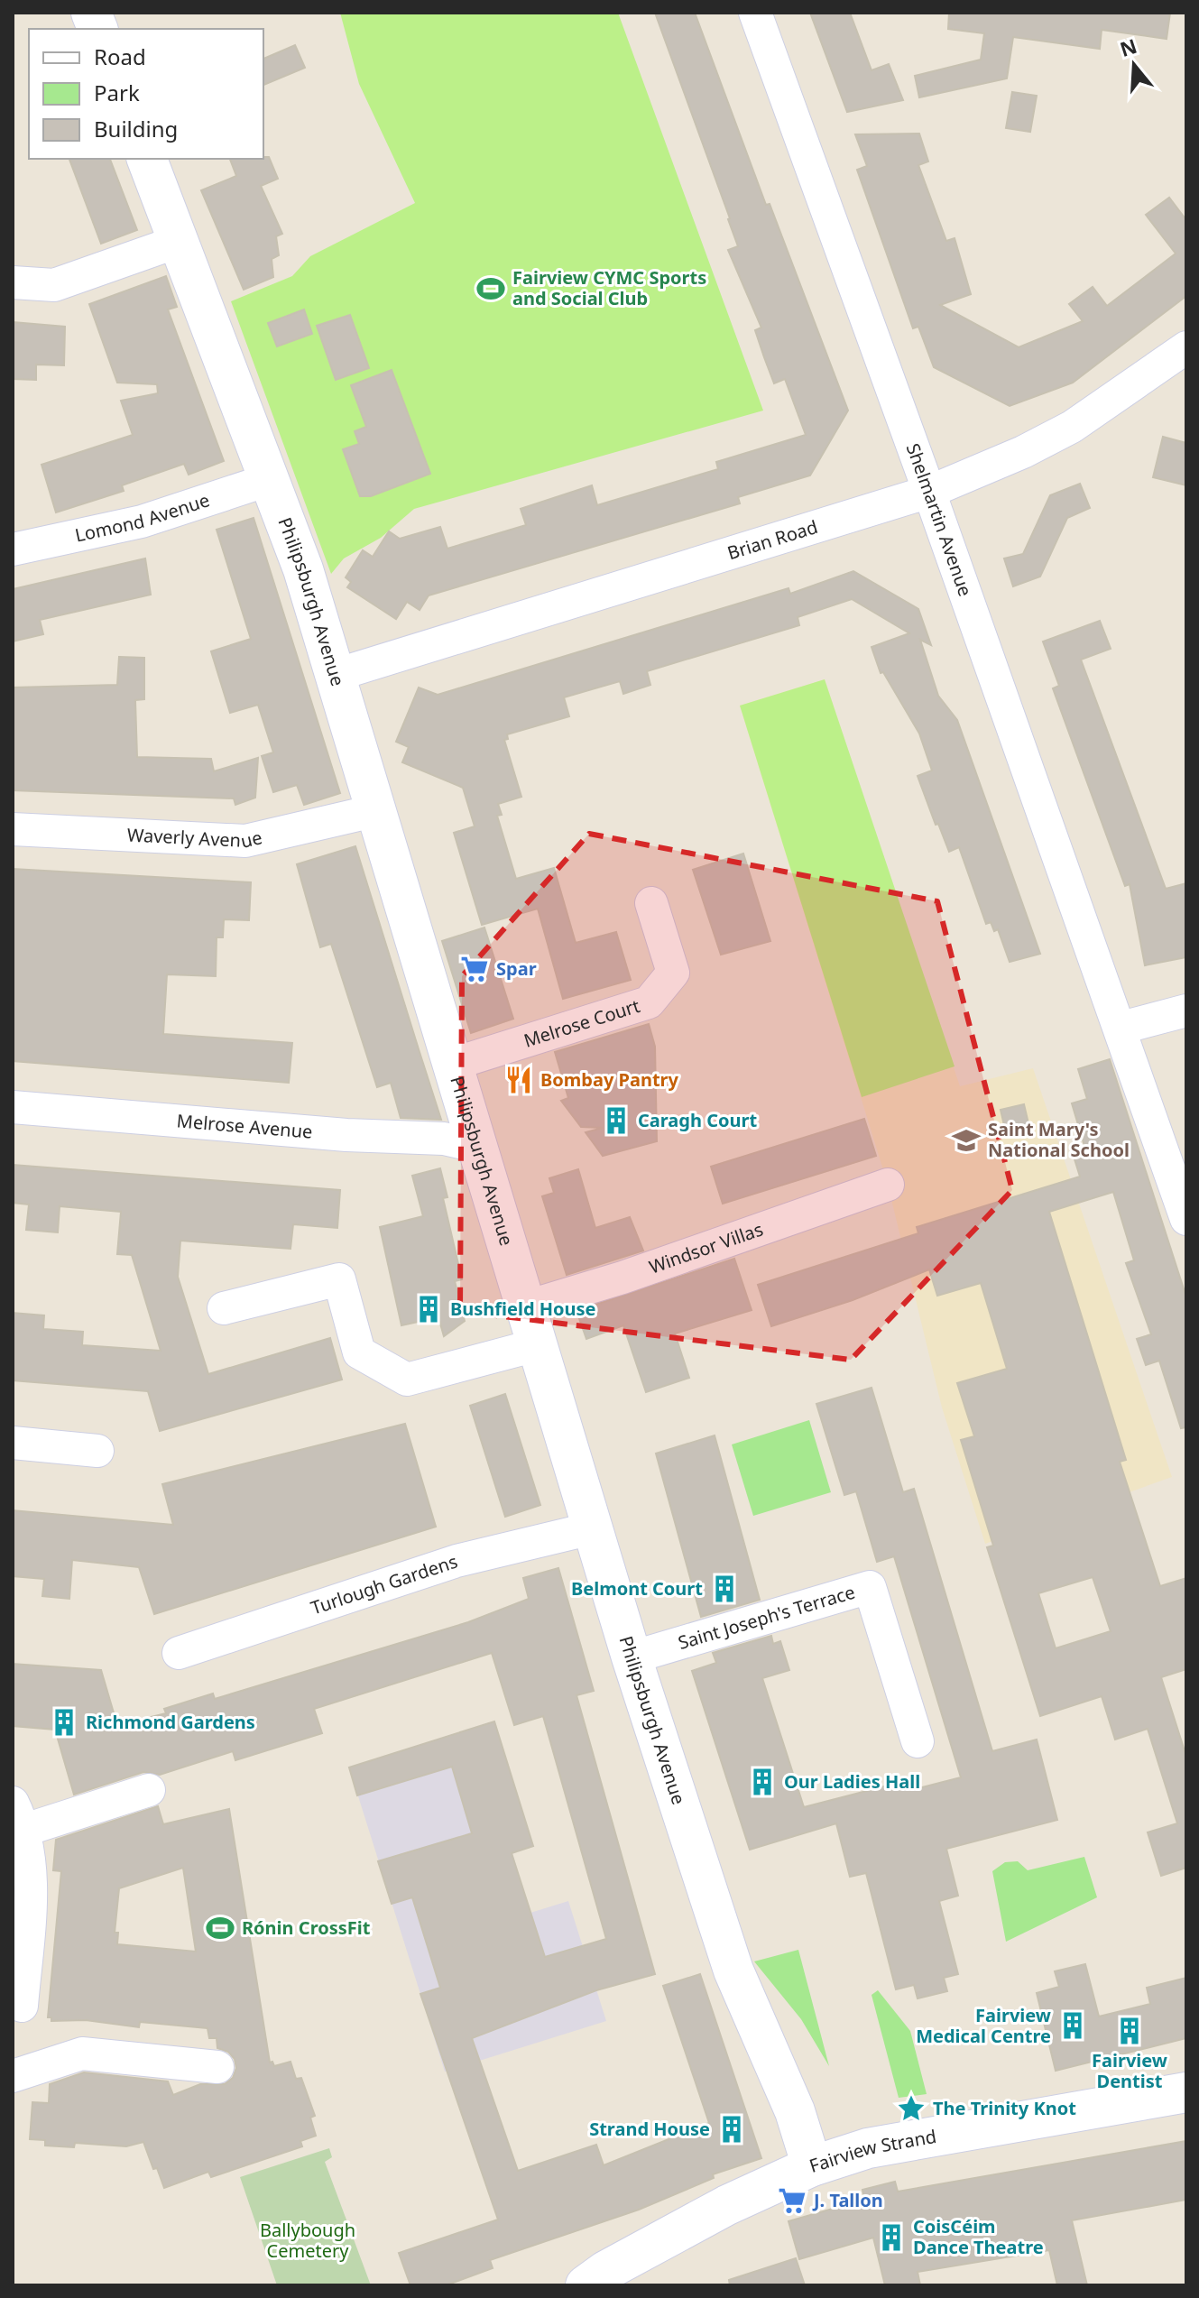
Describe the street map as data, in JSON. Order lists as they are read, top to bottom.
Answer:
{
  "streets": {
    "street": [
      "Lomond Avenue",
      "Shelmartin Avenue",
      "Brian Road",
      "Philipsburgh Avenue",
      "Waverly Avenue",
      "Melrose Court",
      "Melrose Avenue",
      "Windsor Villas",
      "Turlough Gardens",
      "Saint Joseph's Terrace",
      "Fairview Strand"
    ]
  },
  "crossings": [
    ["Lomond Avenue", "Philipsburgh Avenue"],
    ["Shelmartin Avenue", "Brian Road"],
    ["Brian Road", "Philipsburgh Avenue"],
    ["Philipsburgh Avenue", "Waverly Avenue"],
    ["Philipsburgh Avenue", "Melrose Court"],
    ["Philipsburgh Avenue", "Melrose Avenue"],
    ["Philipsburgh Avenue", "Windsor Villas"],
    ["Philipsburgh Avenue", "Turlough Gardens"],
    ["Philipsburgh Avenue", "Saint Joseph's Terrace"],
    ["Philipsburgh Avenue", "Fairview Strand"]
  ],
  "parks": ["Ballybough Cemetery"],
  "places": {
    "sports": ["Fairview CYMC Sports and Social Club", "Rónin CrossFit"],
    "supermarket": ["Spar", "J. Tallon"],
    "restaurant": ["Bombay Pantry"],
    "building": [
      "Caragh Court",
      "Bushfield House",
      "Belmont Court",
      "Richmond Gardens",
      "Our Ladies Hall",
      "Fairview Medical Centre",
      "Fairview Dentist",
      "Strand House",
      "CoisCéim Dance Theatre"
    ],
    "school or university": ["Saint Mary's National School"],
    "place": ["The Trinity Knot"]
  },
  "legend": ["Road", "Park", "Building"],
  "north": "top"
}
